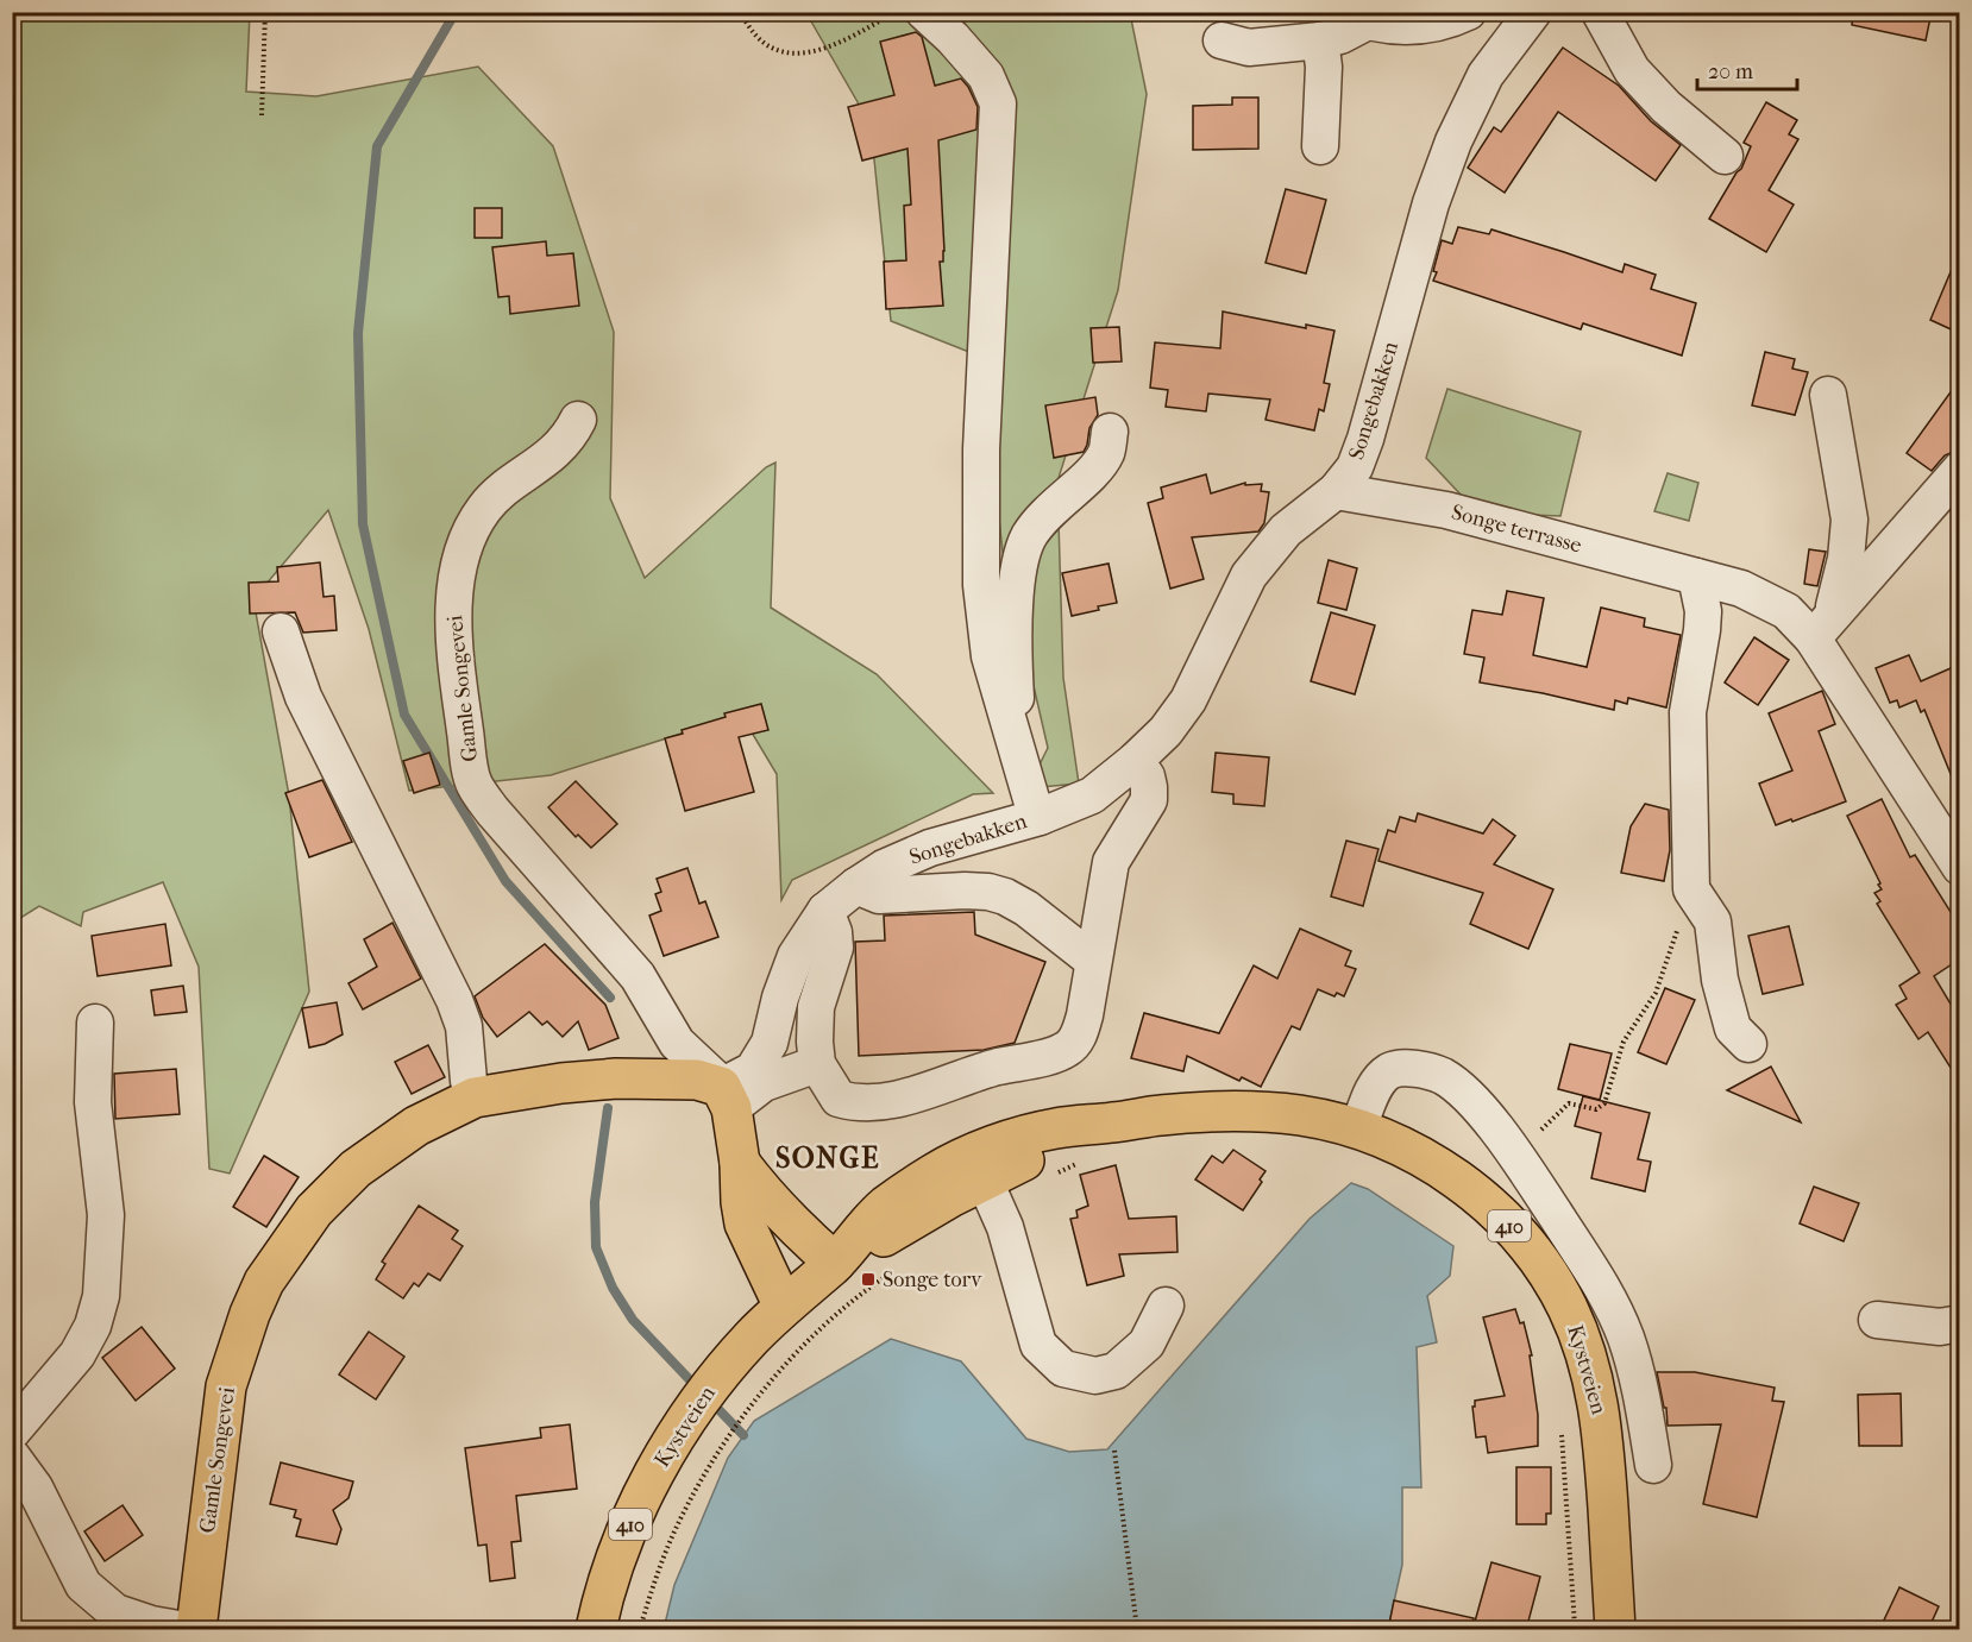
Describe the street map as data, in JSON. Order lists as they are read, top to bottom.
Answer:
{
  "streets": {
    "main road": ["Gamle Songevei", "410", "Kystveien"],
    "street": ["Songebakken", "Songe terrasse"]
  },
  "crossings": [
    ["Songebakken", "Songe terrasse"],
    ["Songebakken", "Gamle Songevei"]
  ],
  "districts": ["SONGE"],
  "places": {
    "transit": ["Songe torv"]
  },
  "scale_bar": "20 m"
}
